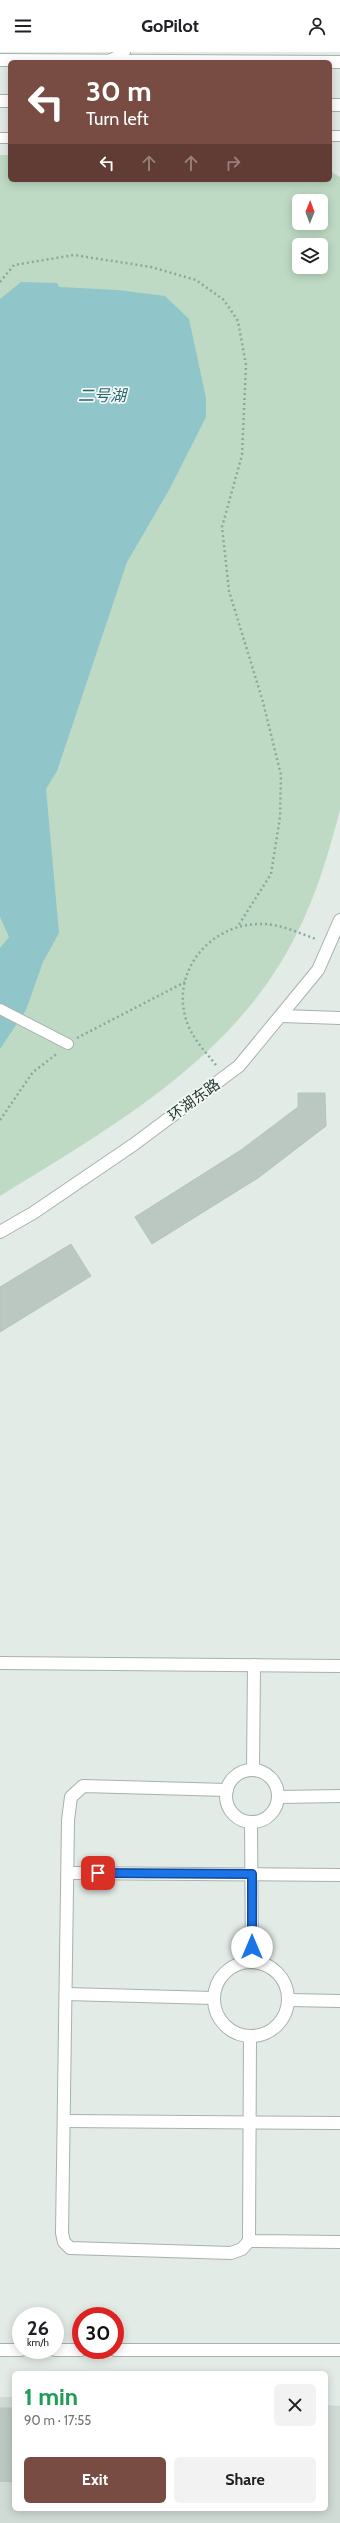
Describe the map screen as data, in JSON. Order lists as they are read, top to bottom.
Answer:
{
  "streets": {
    "street": ["环湖东路"]
  },
  "water": ["二号湖"],
  "north": "top",
  "page": {
    "header": "GoPilot",
    "turn": ["30 m", "Turn left"],
    "speed": "26 km/h",
    "limit": "30",
    "heading": ["1 min", "90 m · 17:55"],
    "buttons": ["Exit", "Share"]
  }
}
